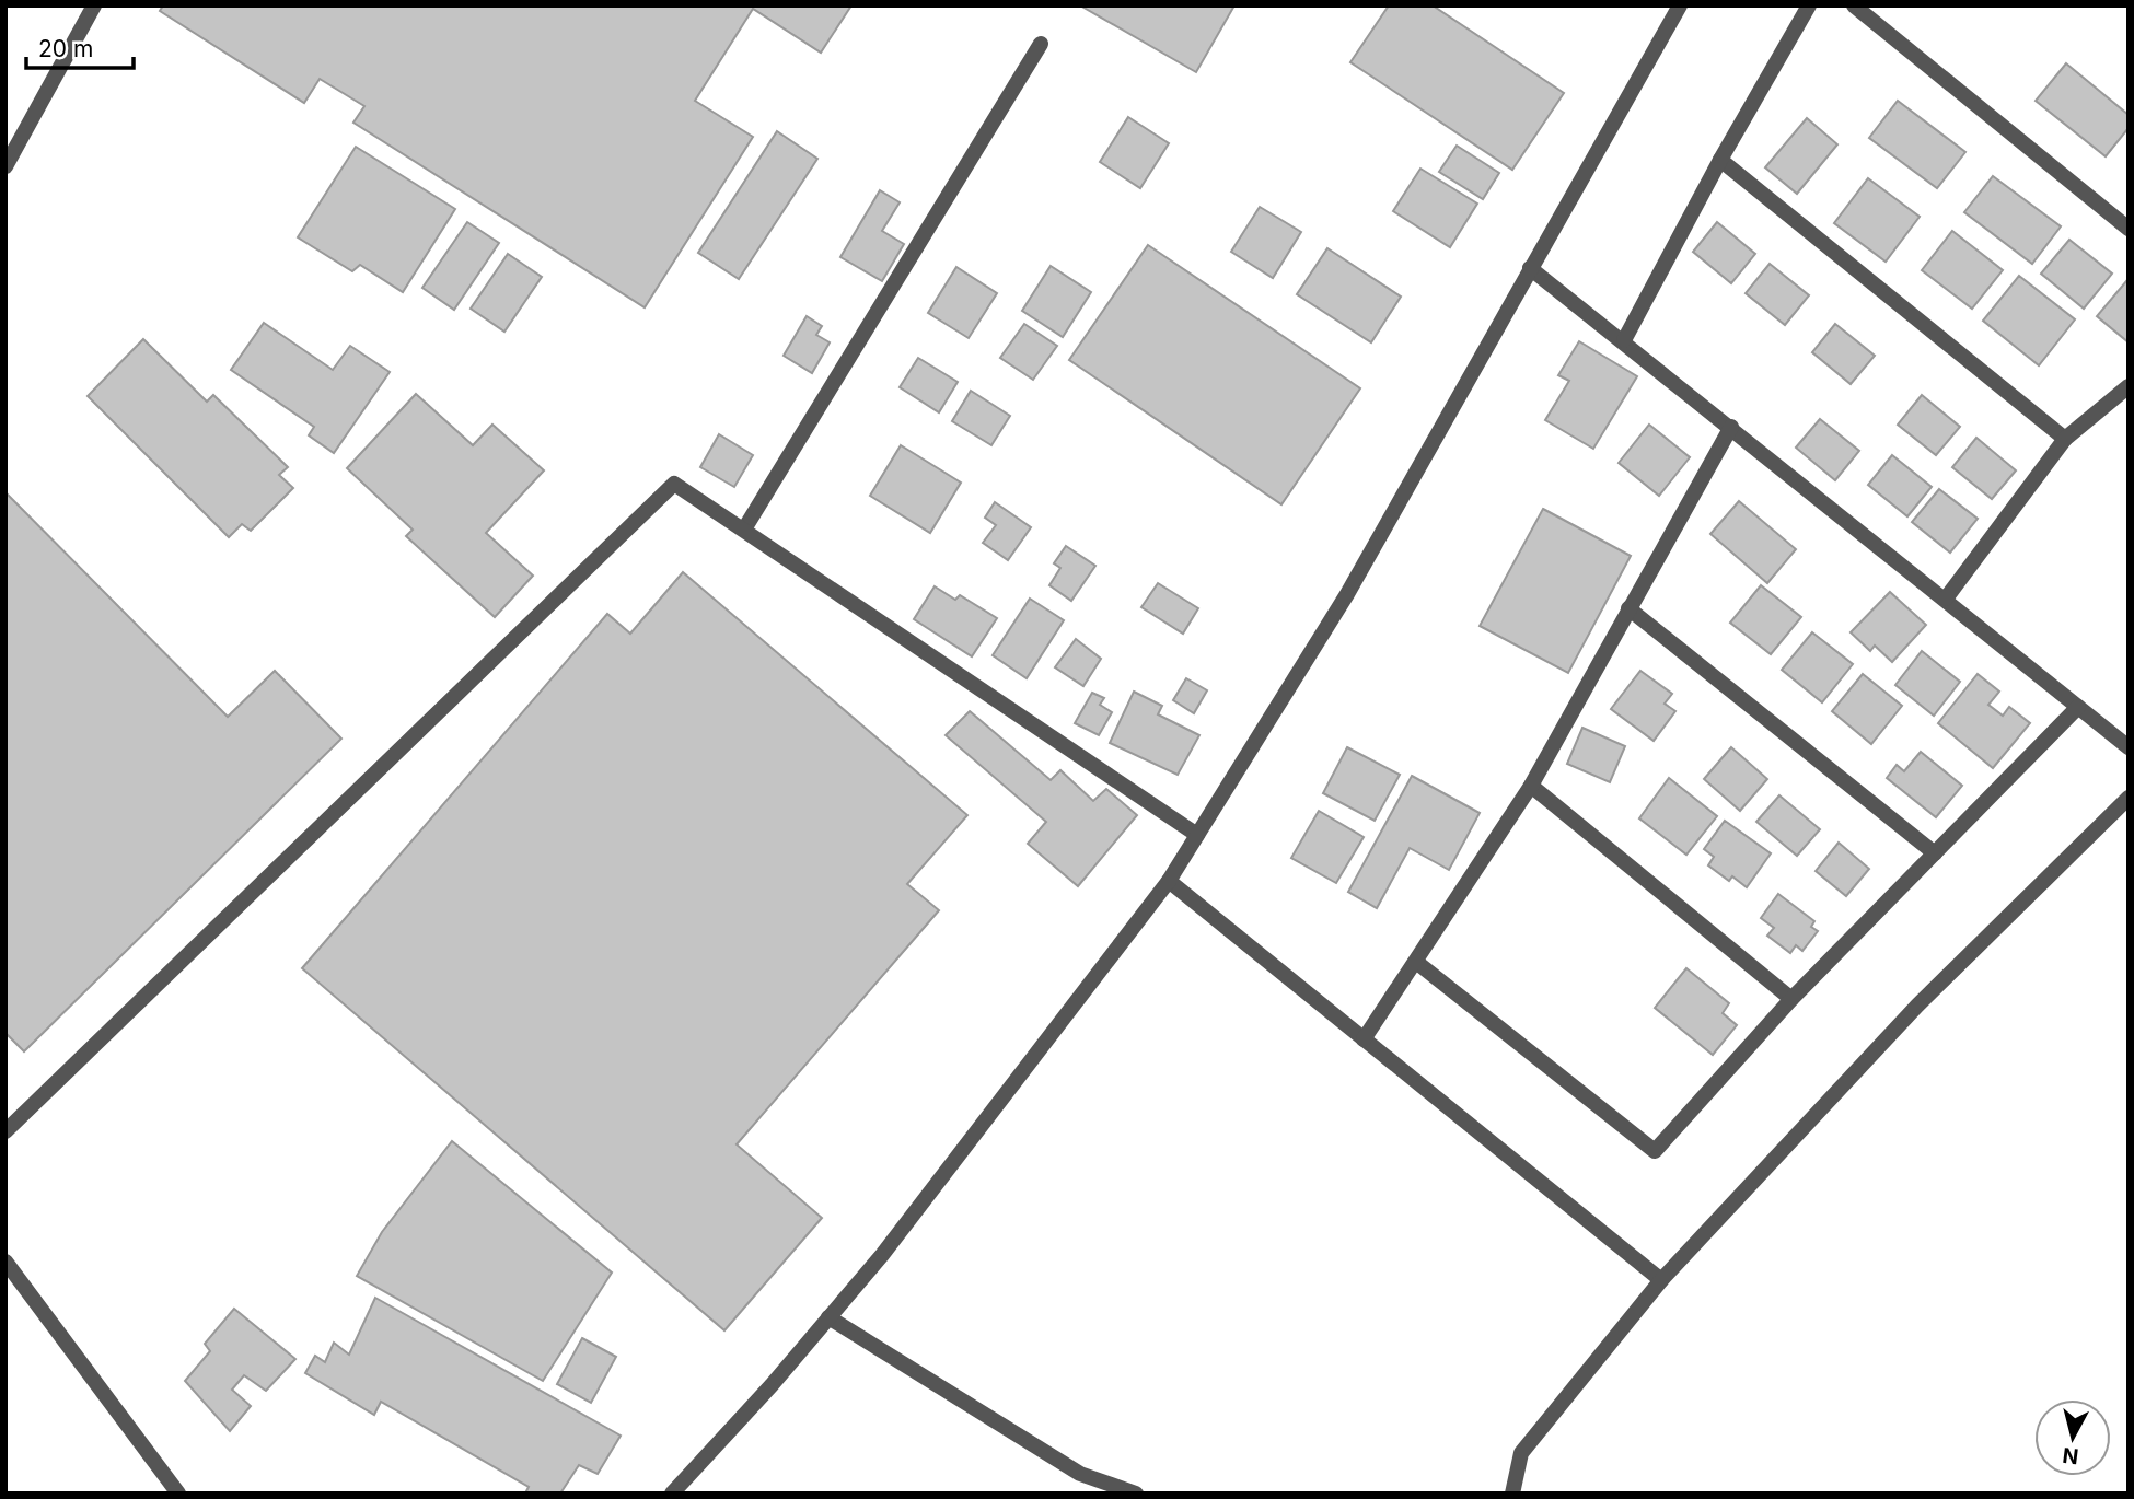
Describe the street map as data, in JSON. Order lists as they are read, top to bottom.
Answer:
{
  "scale_bar": "20 m",
  "north": "bottom"
}
